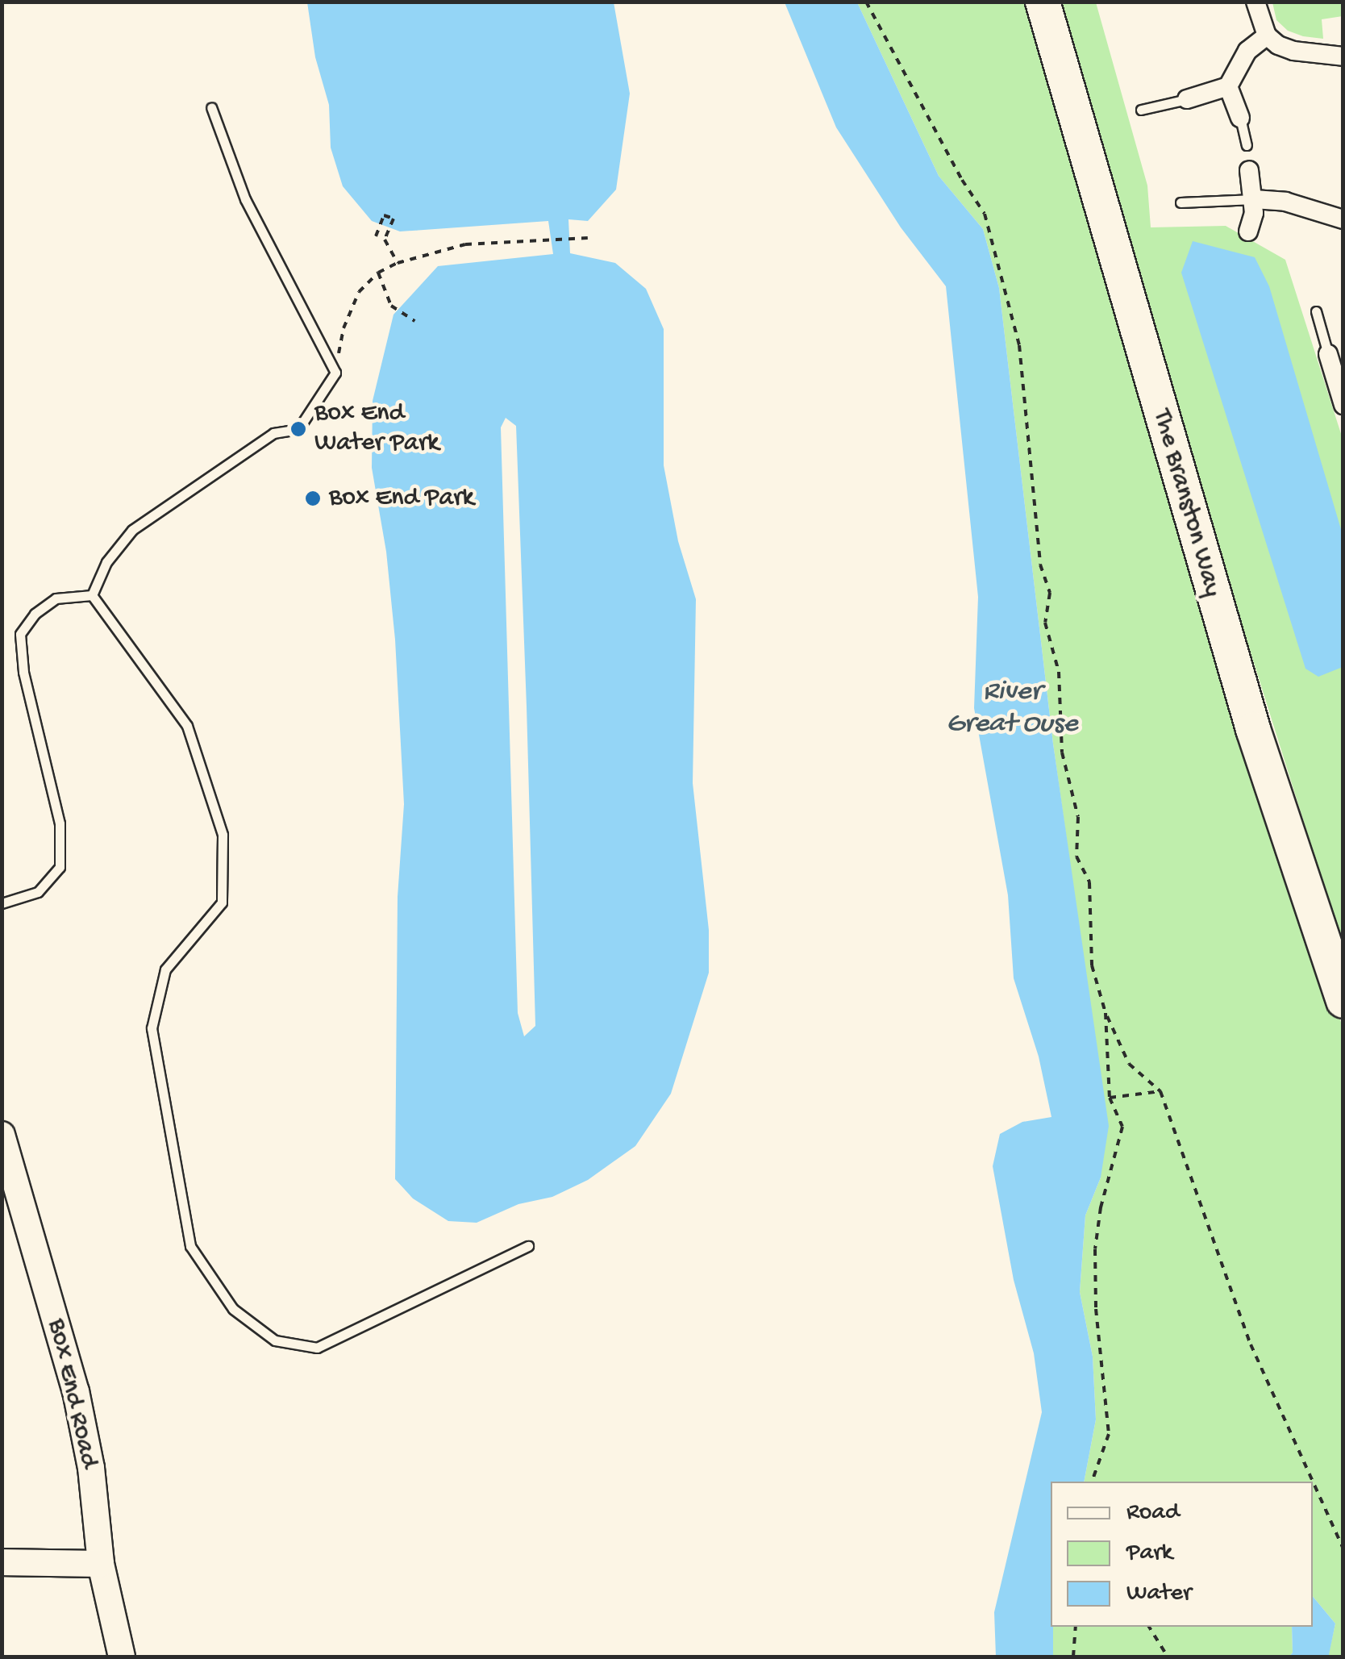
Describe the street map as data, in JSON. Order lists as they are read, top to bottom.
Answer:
{
  "streets": {
    "highway": ["The Branston Way"],
    "street": ["Box End Road"]
  },
  "water": ["River Great Ouse"],
  "places": ["Box End Water Park", "Box End Park"],
  "legend": ["Road", "Park", "Water"]
}
